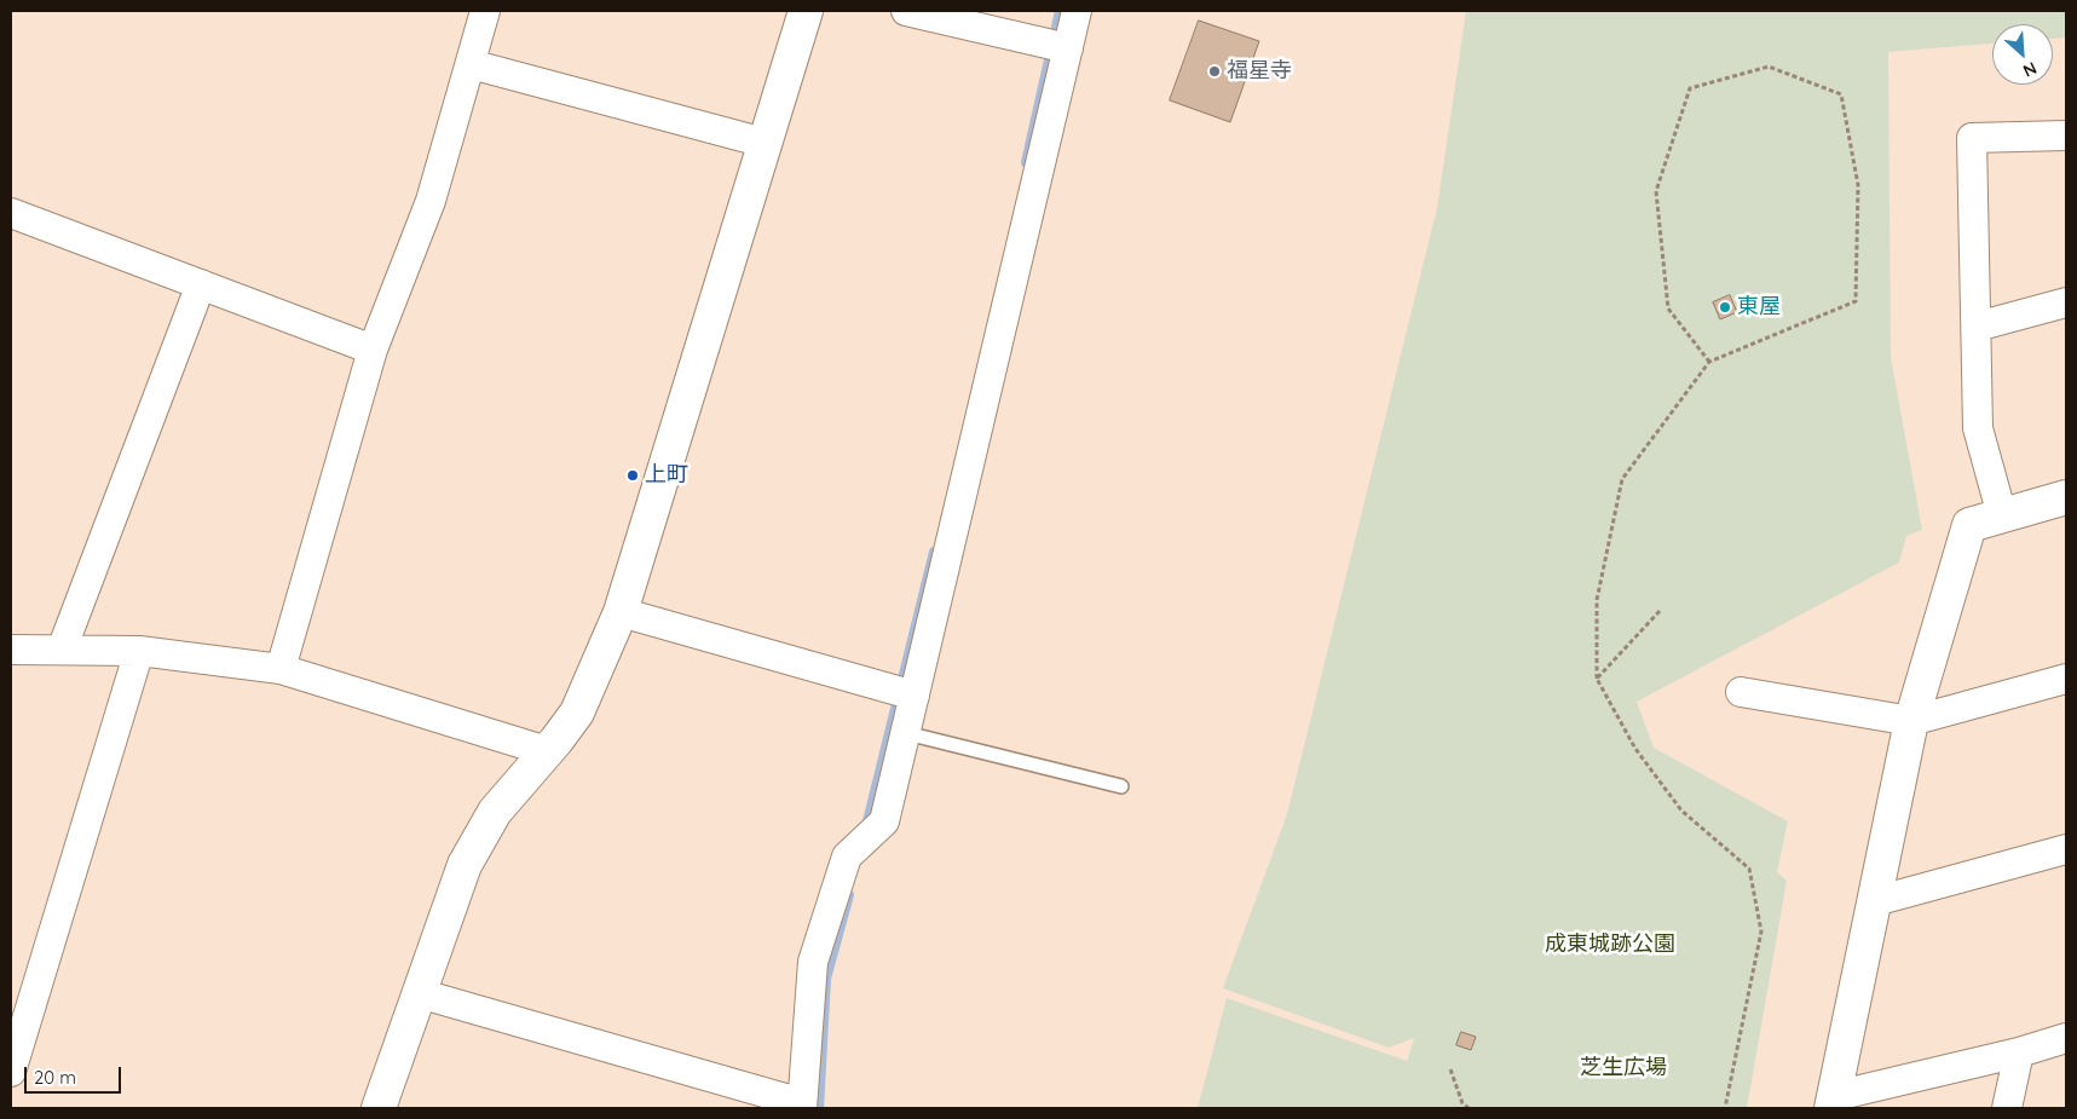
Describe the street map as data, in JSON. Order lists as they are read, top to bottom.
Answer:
{
  "parks": ["成東城跡公園", "芝生広場"],
  "places": ["福星寺", "東屋", "上町"],
  "scale_bar": "20 m",
  "north": "bottom right"
}
